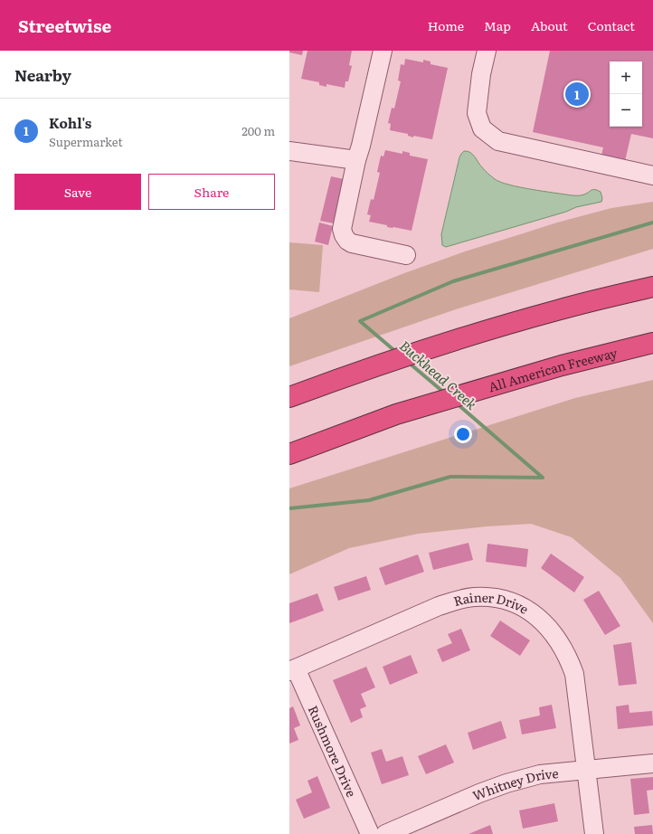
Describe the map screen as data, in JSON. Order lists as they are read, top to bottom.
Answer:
{
  "streets": {
    "highway": ["All American Freeway"],
    "street": ["Rainer Drive", "Rushmore Drive", "Whitney Drive"]
  },
  "crossings": [
    ["Rainer Drive", "Rushmore Drive"],
    ["Rainer Drive", "Whitney Drive"]
  ],
  "water": ["Buckhead Creek"],
  "page": {
    "header": "Streetwise",
    "nav": [
      "Home",
      "Map",
      "About",
      "Contact"
    ],
    "heading": "Nearby",
    "map_buttons": ["+", "−"],
    "pins": "1",
    "list": [
      {
        "mark": "1",
        "name": "Kohl's",
        "note": "Supermarket",
        "value": "200 m"
      }
    ],
    "buttons": ["Save", "Share"]
  }
}
